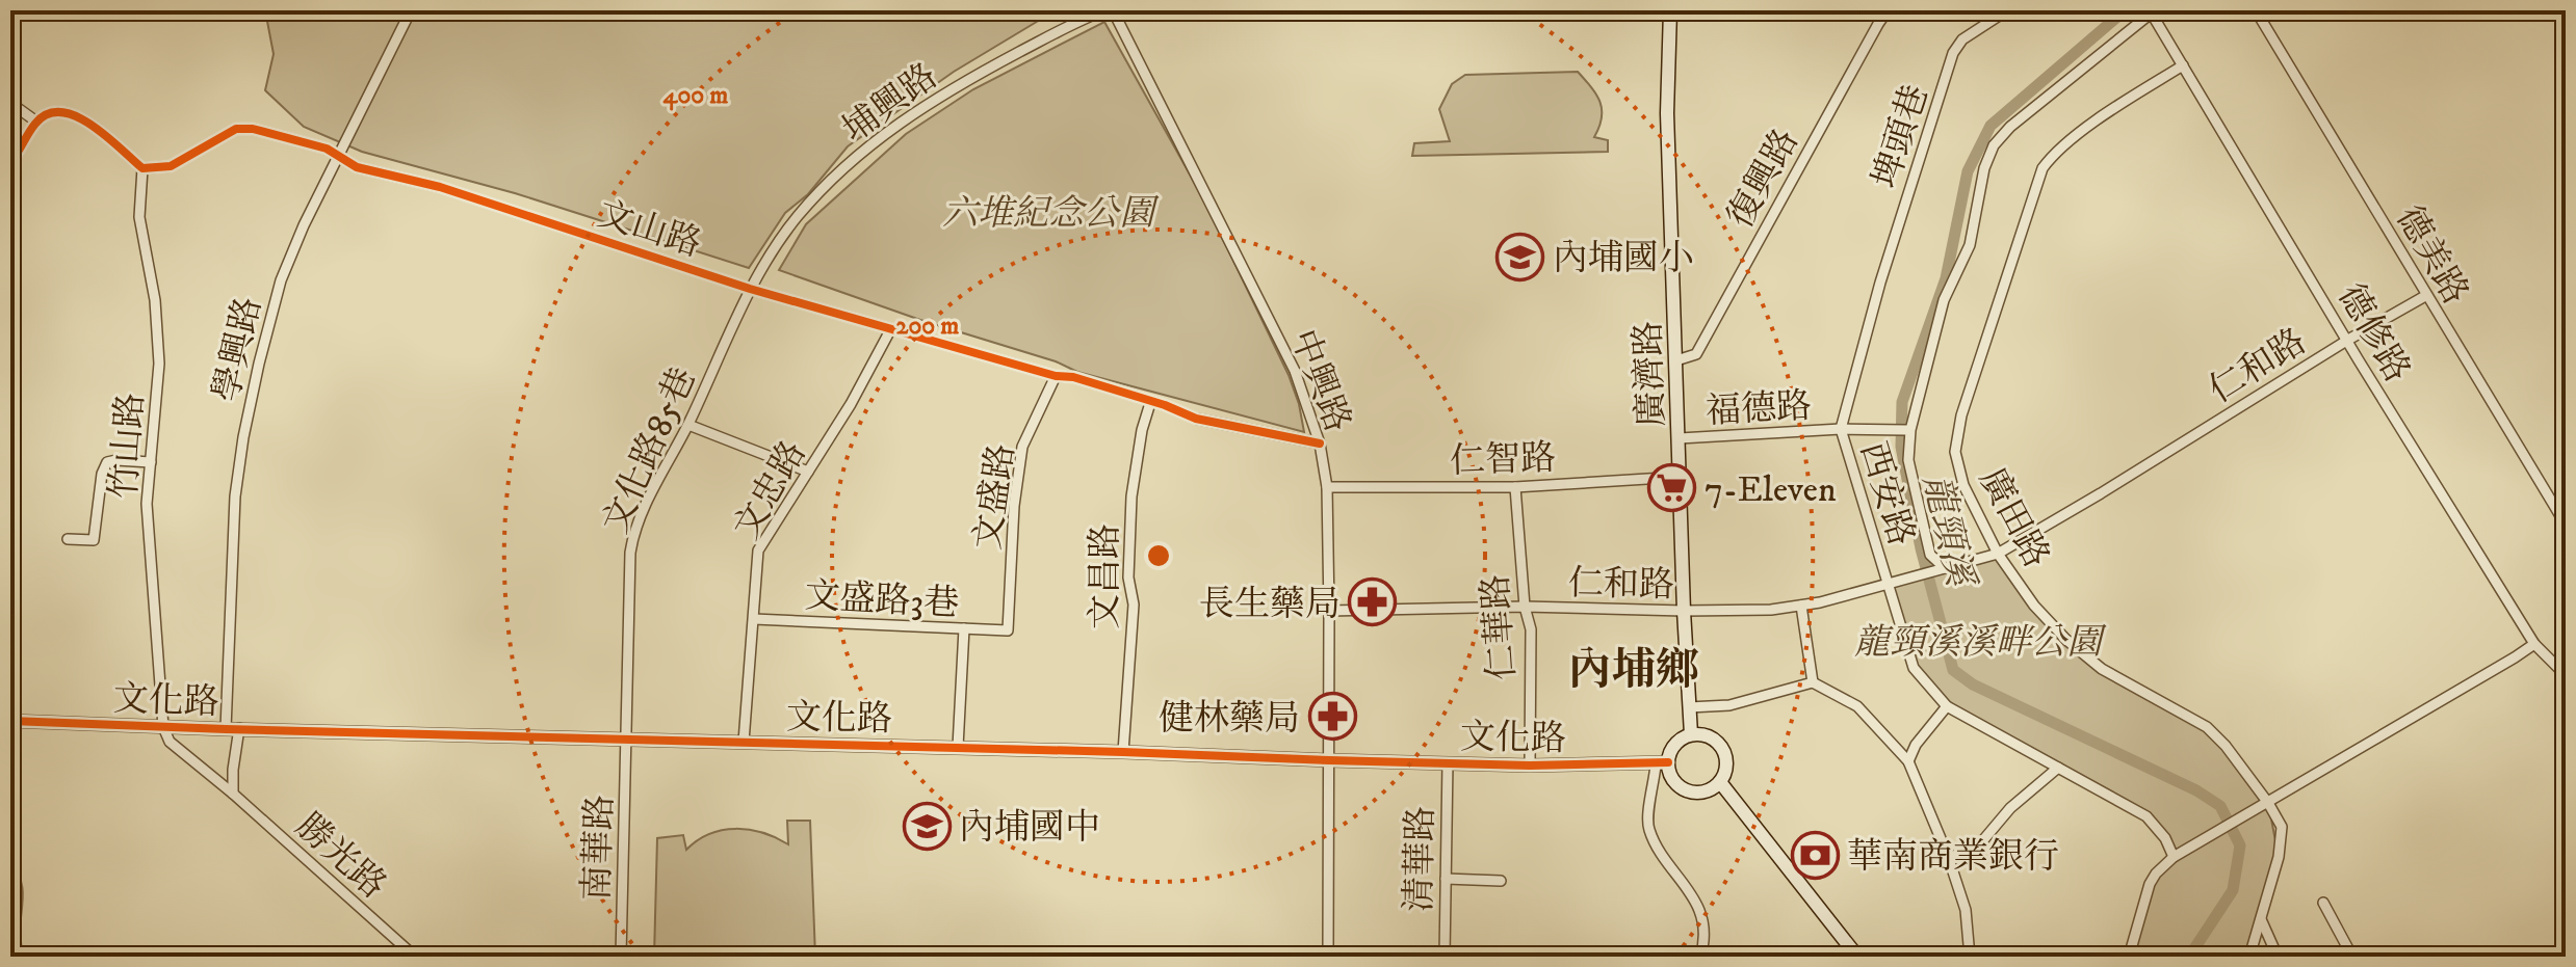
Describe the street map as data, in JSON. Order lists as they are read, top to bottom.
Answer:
{
  "streets": {
    "main road": ["廣濟路"],
    "street": [
      "埔興路",
      "埤頭巷",
      "復興路",
      "文山路",
      "德美路",
      "德修路",
      "學興路",
      "仁和路",
      "中興路",
      "福德路",
      "竹山路",
      "文化路85巷",
      "仁智路",
      "文忠路",
      "西安路",
      "文盛路",
      "廣田路",
      "文昌路",
      "文盛路3巷",
      "仁華路",
      "文化路",
      "南華路",
      "勝光路",
      "清華路"
    ]
  },
  "crossings": [
    ["埔興路", "文山路"],
    ["埔興路", "文化路85巷"],
    ["埤頭巷", "福德路"],
    ["復興路", "廣濟路"],
    ["文山路", "學興路"],
    ["文山路", "中興路"],
    ["文山路", "竹山路"],
    ["文山路", "文化路85巷"],
    ["文山路", "文忠路"],
    ["文山路", "文盛路"],
    ["文山路", "文昌路"],
    ["德美路", "仁和路"],
    ["德修路", "仁和路"],
    ["德修路", "廣田路"],
    ["學興路", "文化路"],
    ["仁和路", "廣濟路"],
    ["仁和路", "中興路"],
    ["仁和路", "西安路"],
    ["仁和路", "廣田路"],
    ["仁和路", "仁華路"],
    ["廣濟路", "福德路"],
    ["廣濟路", "仁智路"],
    ["廣濟路", "文化路"],
    ["中興路", "仁智路"],
    ["中興路", "文化路"],
    ["福德路", "西安路"],
    ["竹山路", "文化路"],
    ["竹山路", "勝光路"],
    ["文化路85巷", "文化路"],
    ["文化路85巷", "南華路"],
    ["仁智路", "仁華路"],
    ["文忠路", "文盛路3巷"],
    ["文忠路", "文化路"],
    ["文盛路", "文盛路3巷"],
    ["文昌路", "文化路"],
    ["仁華路", "文化路"],
    ["文化路", "南華路"],
    ["文化路", "勝光路"],
    ["文化路", "清華路"]
  ],
  "districts": ["內埔鄉"],
  "water": ["龍頸溪"],
  "parks": ["六堆紀念公園", "龍頸溪溪畔公園"],
  "places": {
    "school or university": ["內埔國小", "內埔國中"],
    "supermarket": ["7-Eleven"],
    "pharmacy": ["長生藥局", "健林藥局"],
    "bank": ["華南商業銀行"]
  },
  "rings": ["400 m", "200 m"]
}
